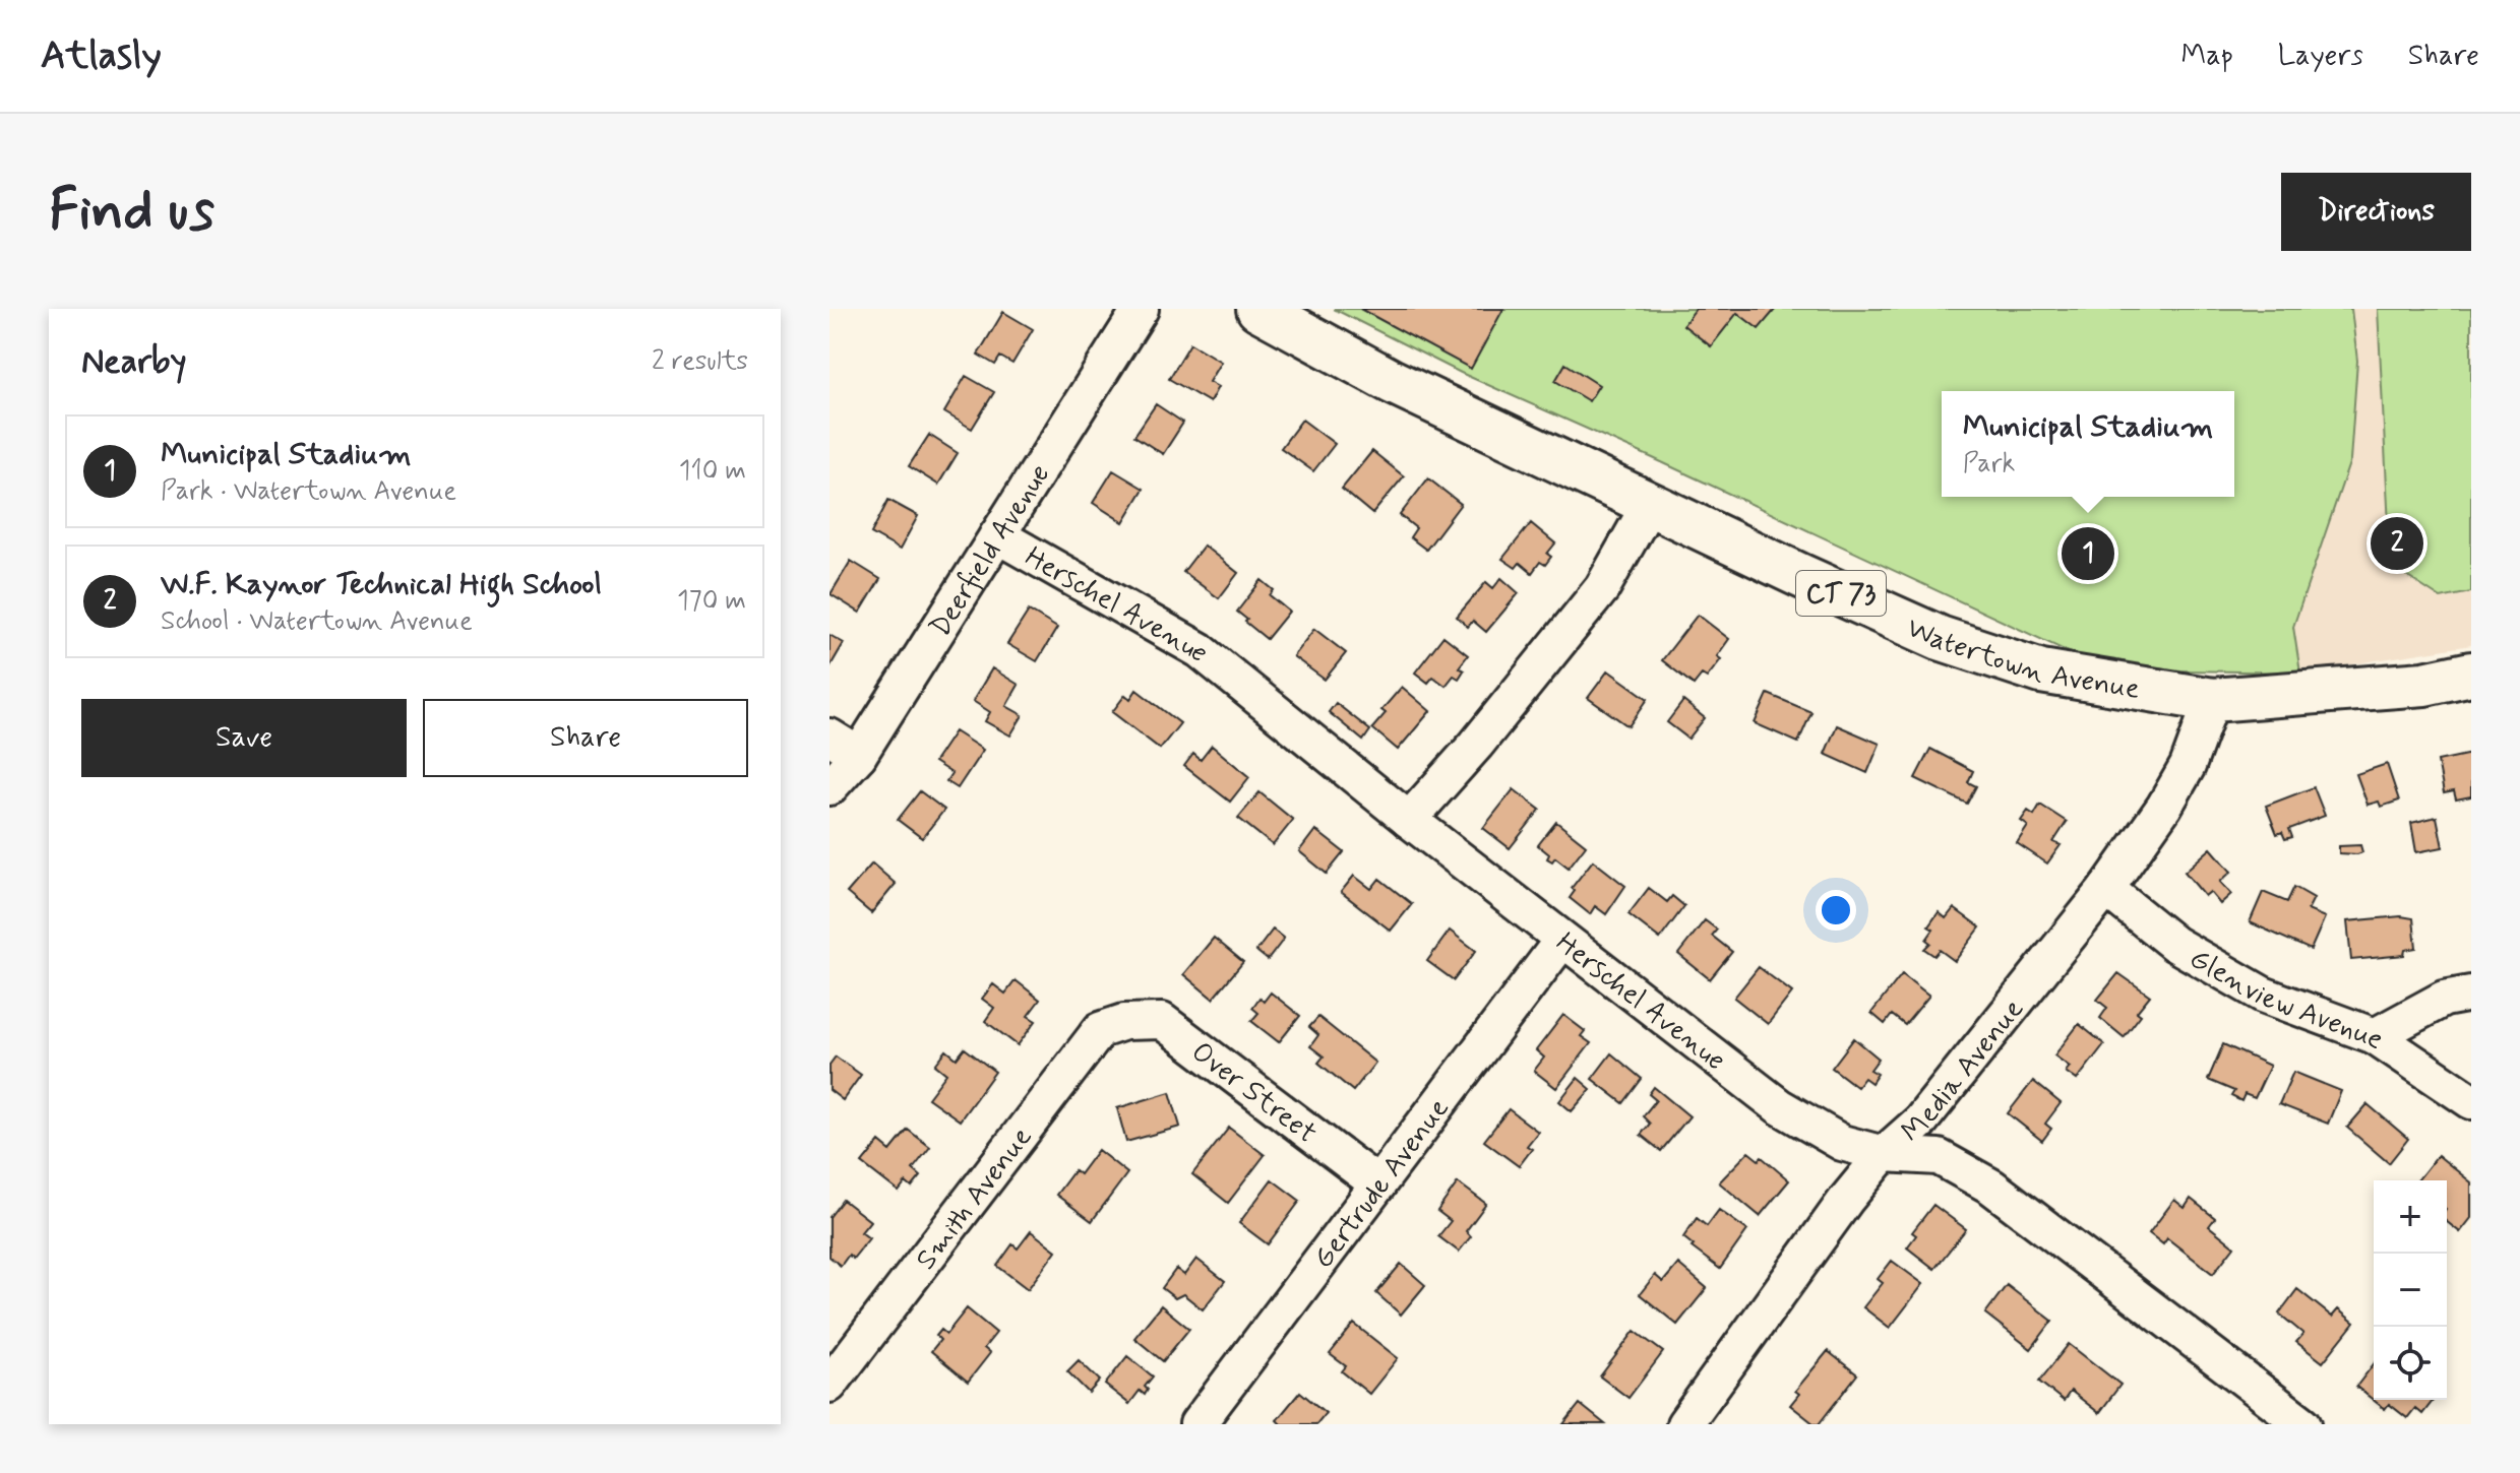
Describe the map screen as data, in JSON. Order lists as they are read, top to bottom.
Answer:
{
  "streets": {
    "main road": ["CT 73", "Watertown Avenue"],
    "street": [
      "Deerfield Avenue",
      "Herschel Avenue",
      "Glenview Avenue",
      "Media Avenue",
      "Over Street",
      "Gertrude Avenue",
      "Smith Avenue"
    ]
  },
  "crossings": [
    ["Deerfield Avenue", "Herschel Avenue"],
    ["Herschel Avenue", "Media Avenue"],
    ["Herschel Avenue", "Gertrude Avenue"],
    ["Watertown Avenue", "Media Avenue"],
    ["Glenview Avenue", "Media Avenue"],
    ["Over Street", "Gertrude Avenue"],
    ["Over Street", "Smith Avenue"]
  ],
  "page": {
    "header": "Atlasly",
    "nav": ["Map", "Layers", "Share"],
    "buttons": [
      "Directions",
      ["Save", "Share"]
    ],
    "title": "Find us",
    "heading": ["Nearby", "2 results"],
    "popup": ["Municipal Stadium", "Park"],
    "list": [
      {
        "mark": "1",
        "name": "Municipal Stadium",
        "note": "Park · Watertown Avenue",
        "value": "110 m"
      },
      {
        "mark": "2",
        "name": "W.F. Kaynor Technical High School",
        "note": "School · Watertown Avenue",
        "value": "170 m"
      }
    ],
    "pins": ["2", "1"],
    "map_buttons": ["+", "−"]
  }
}
